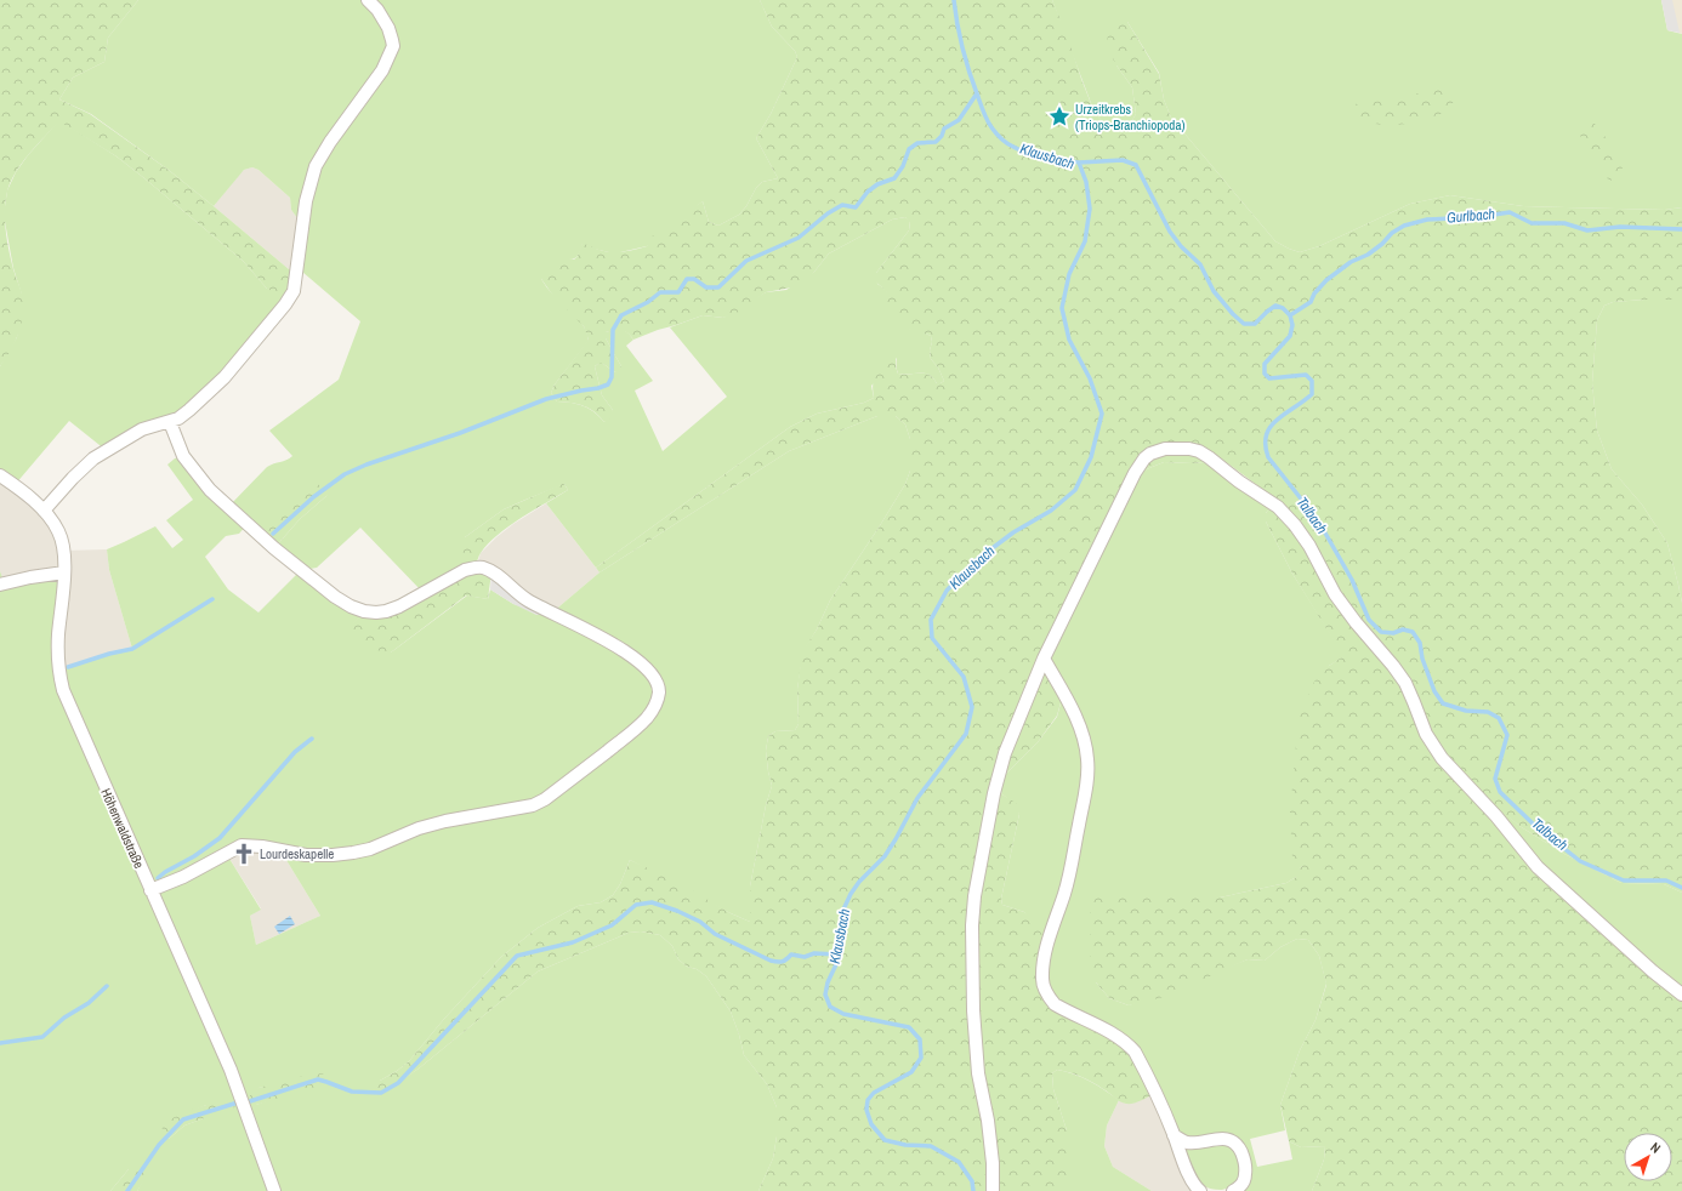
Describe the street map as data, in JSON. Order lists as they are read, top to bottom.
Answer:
{
  "streets": {
    "street": ["Höhenwaldstraße"]
  },
  "water": ["Klausbach", "Gurlbach", "Talbach"],
  "places": {
    "place": ["Urzeitkrebs (Triops-Branchiopoda)"],
    "church": ["Lourdeskapelle"]
  },
  "north": "top right"
}
